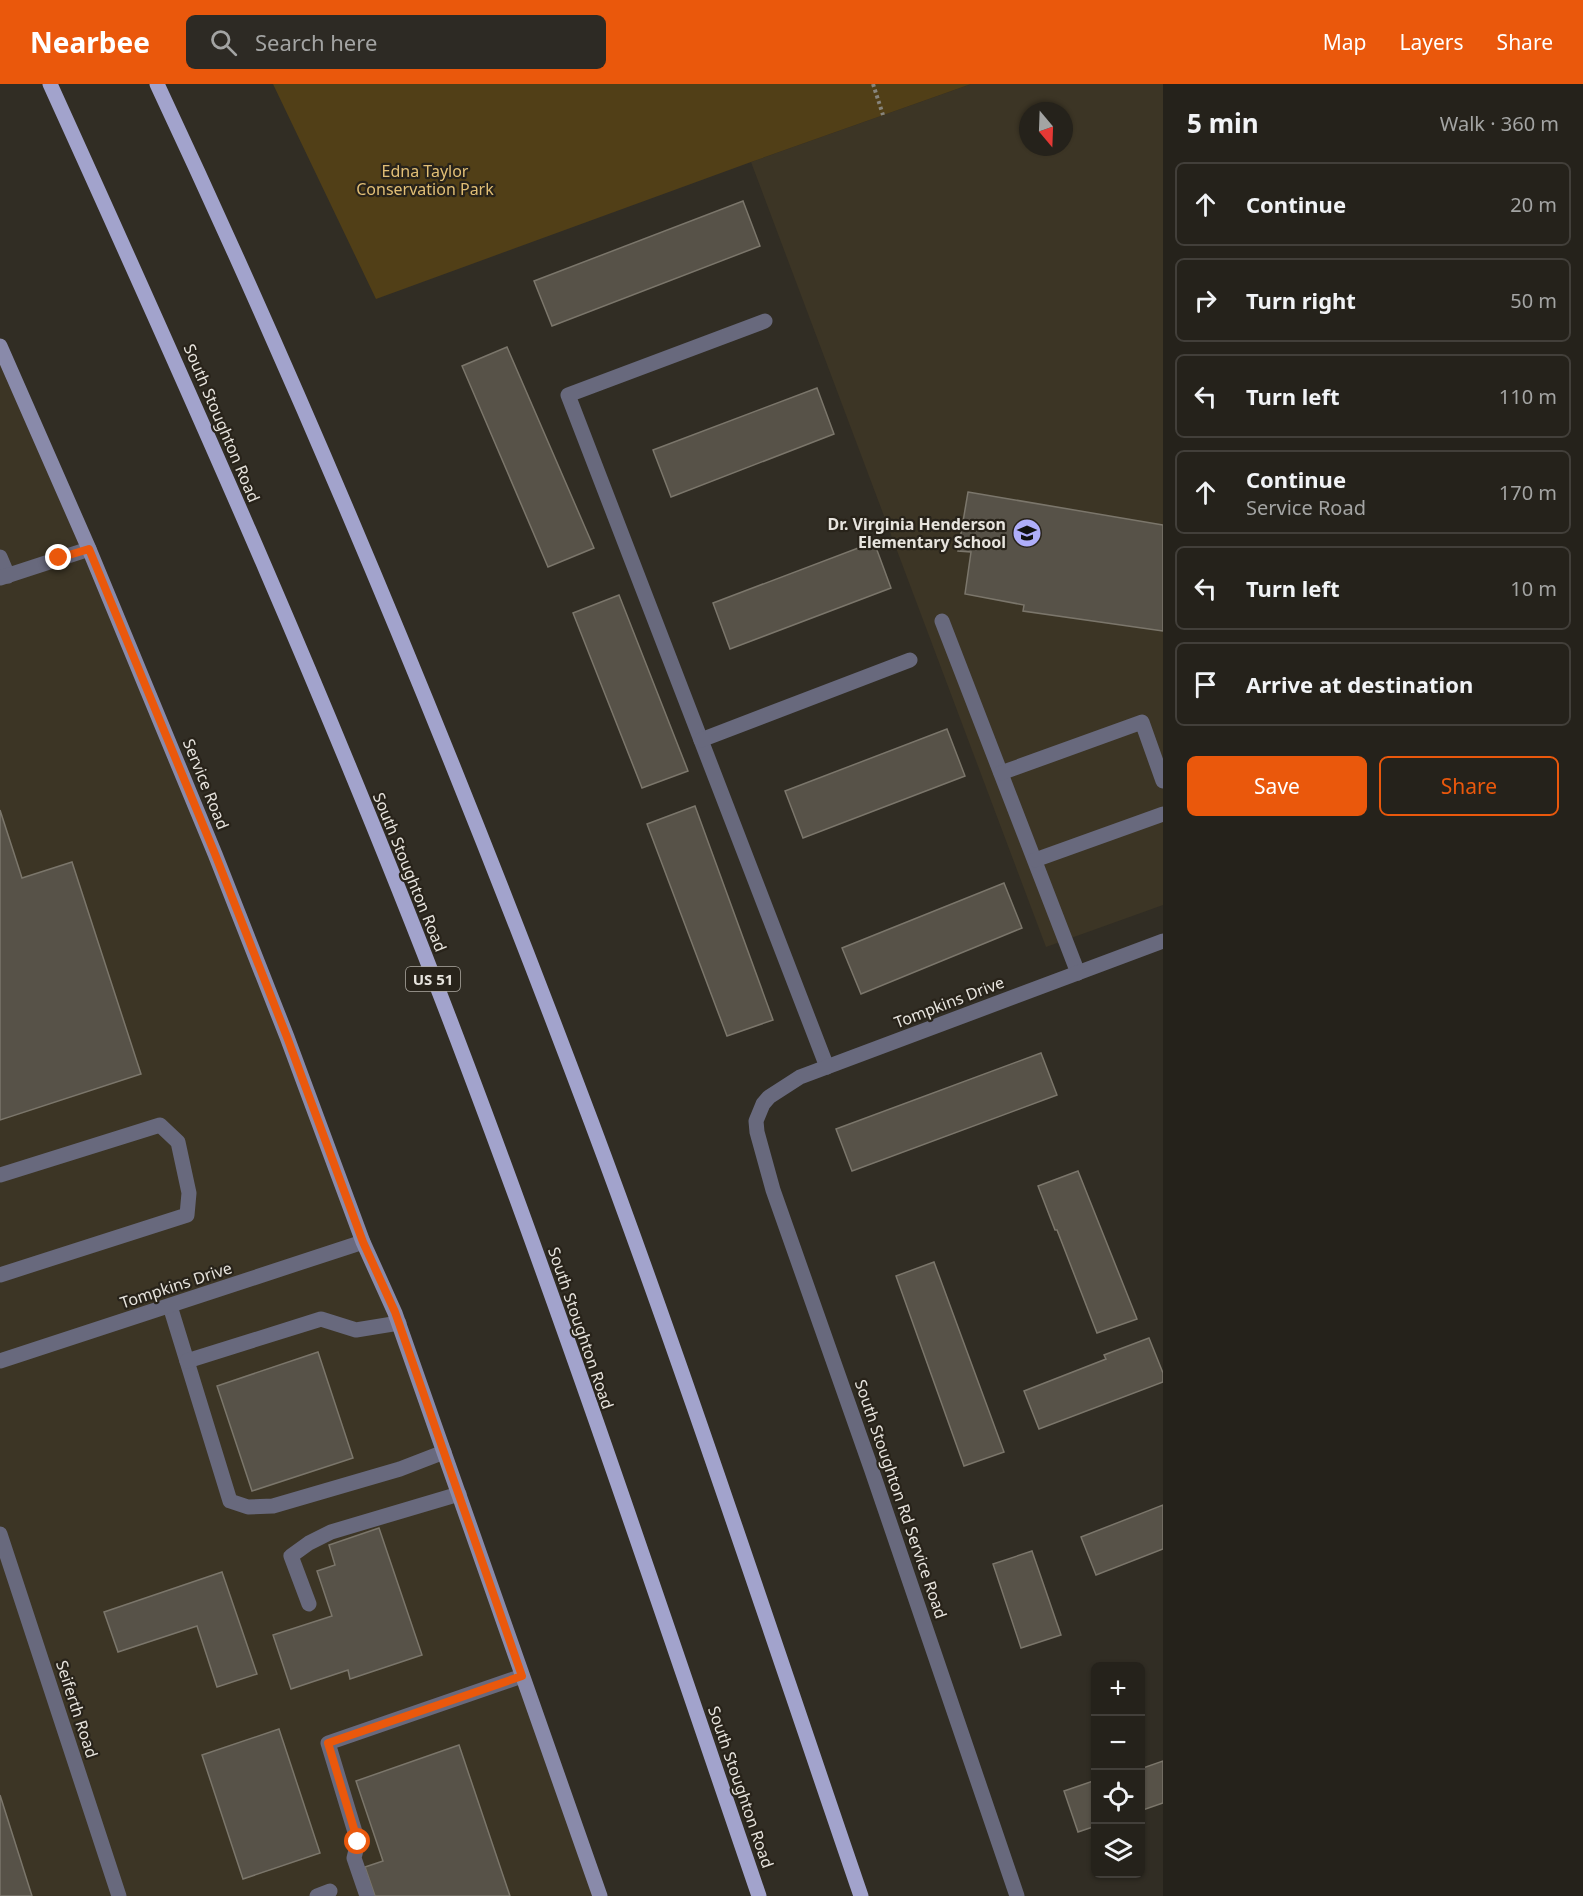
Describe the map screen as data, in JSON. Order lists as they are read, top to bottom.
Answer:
{
  "streets": {
    "main road": ["South Stoughton Road", "US 51"],
    "street": [
      "Service Road",
      "Tompkins Drive",
      "South Stoughton Rd Service Road",
      "Seiferth Road"
    ]
  },
  "crossings": [
    ["Service Road", "Tompkins Drive"],
    ["Tompkins Drive", "South Stoughton Rd Service Road"]
  ],
  "parks": ["Edna Taylor Conservation Park"],
  "places": {
    "school or university": ["Dr. Virginia Henderson Elementary School"]
  },
  "north": "bottom",
  "page": {
    "header": "Nearbee",
    "search": "Search here",
    "nav": ["Map", "Layers", "Share"],
    "heading": ["5 min", "Walk · 360 m"],
    "list": [
      ["Continue", "20 m"],
      ["Turn right", "50 m"],
      ["Turn left", "110 m"],
      ["Continue", "Service Road", "170 m"],
      ["Turn left", "10 m"],
      "Arrive at destination"
    ],
    "buttons": ["Save", "Share"],
    "map_buttons": ["+", "−"]
  }
}
